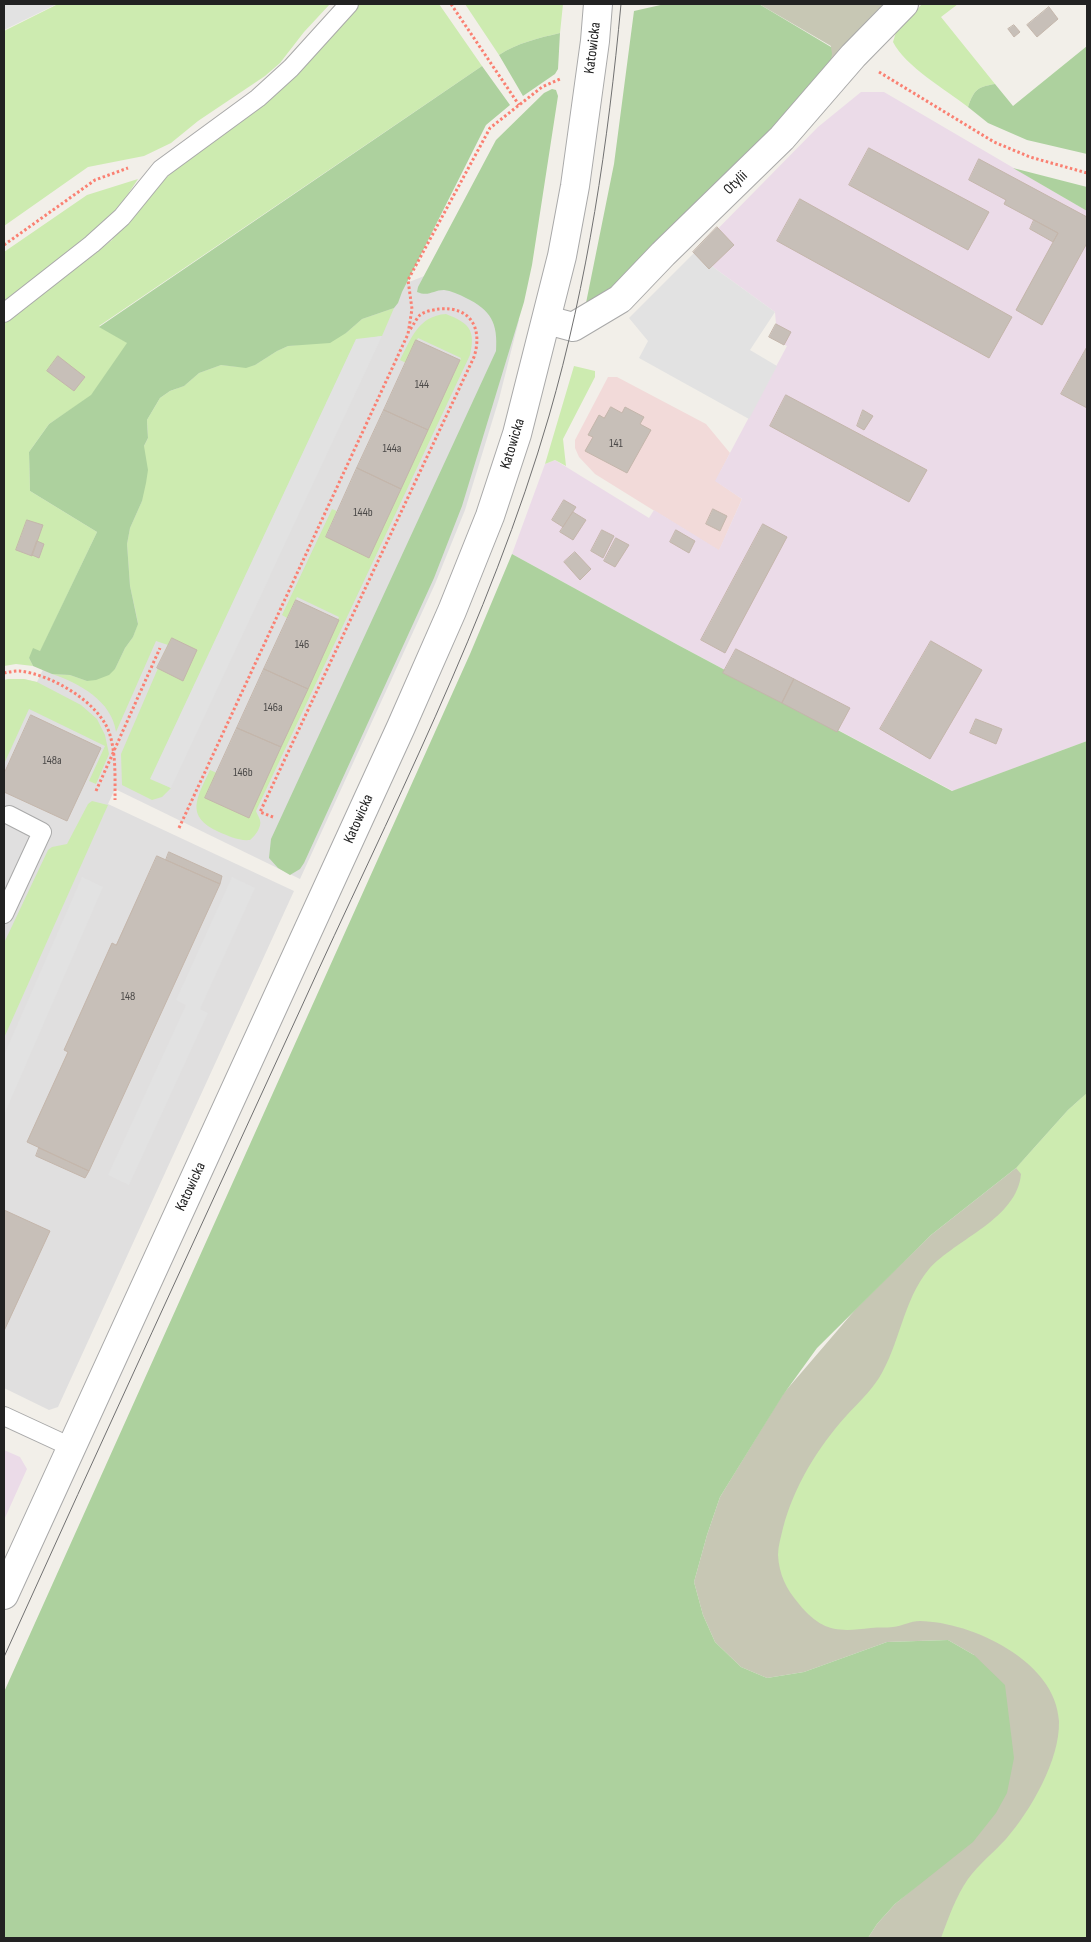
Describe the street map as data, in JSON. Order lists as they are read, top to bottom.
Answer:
{
  "streets": {
    "street": ["Katowicka", "Otylii"]
  },
  "crossings": [
    ["Katowicka", "Otylii"]
  ],
  "house_numbers": [
    "144",
    "141",
    "144a",
    "144b",
    "146",
    "146a",
    "148a",
    "146b",
    "148"
  ]
}
